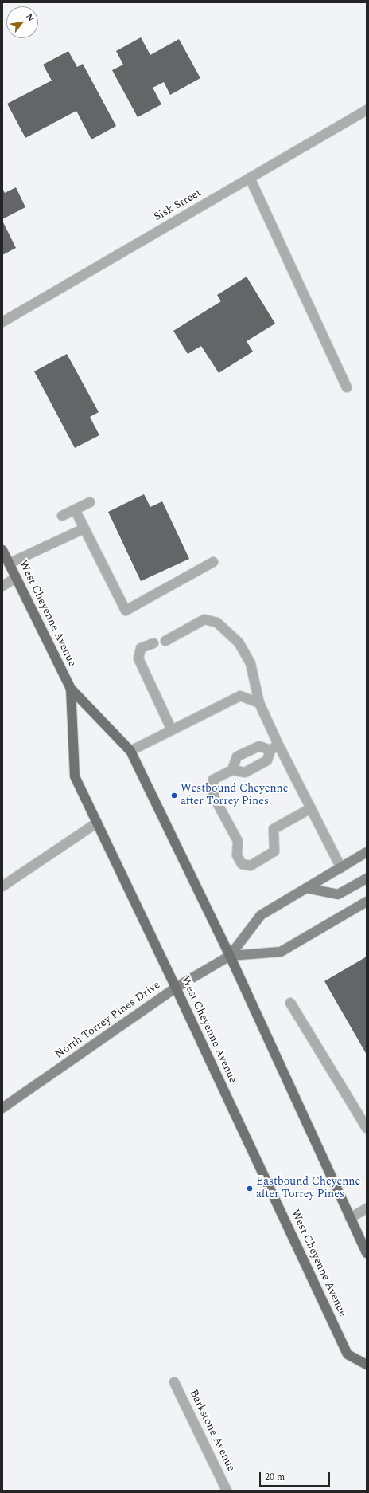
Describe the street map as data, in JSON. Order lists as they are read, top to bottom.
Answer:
{
  "streets": {
    "main road": ["West Cheyenne Avenue", "North Torrey Pines Drive"],
    "street": ["Sisk Street", "Barkstone Avenue"]
  },
  "crossings": [
    ["West Cheyenne Avenue", "North Torrey Pines Drive"]
  ],
  "places": ["Westbound Cheyenne after Torrey Pines", "Eastbound Cheyenne after Torrey Pines"],
  "scale_bar": "20 m",
  "north": "top right"
}
